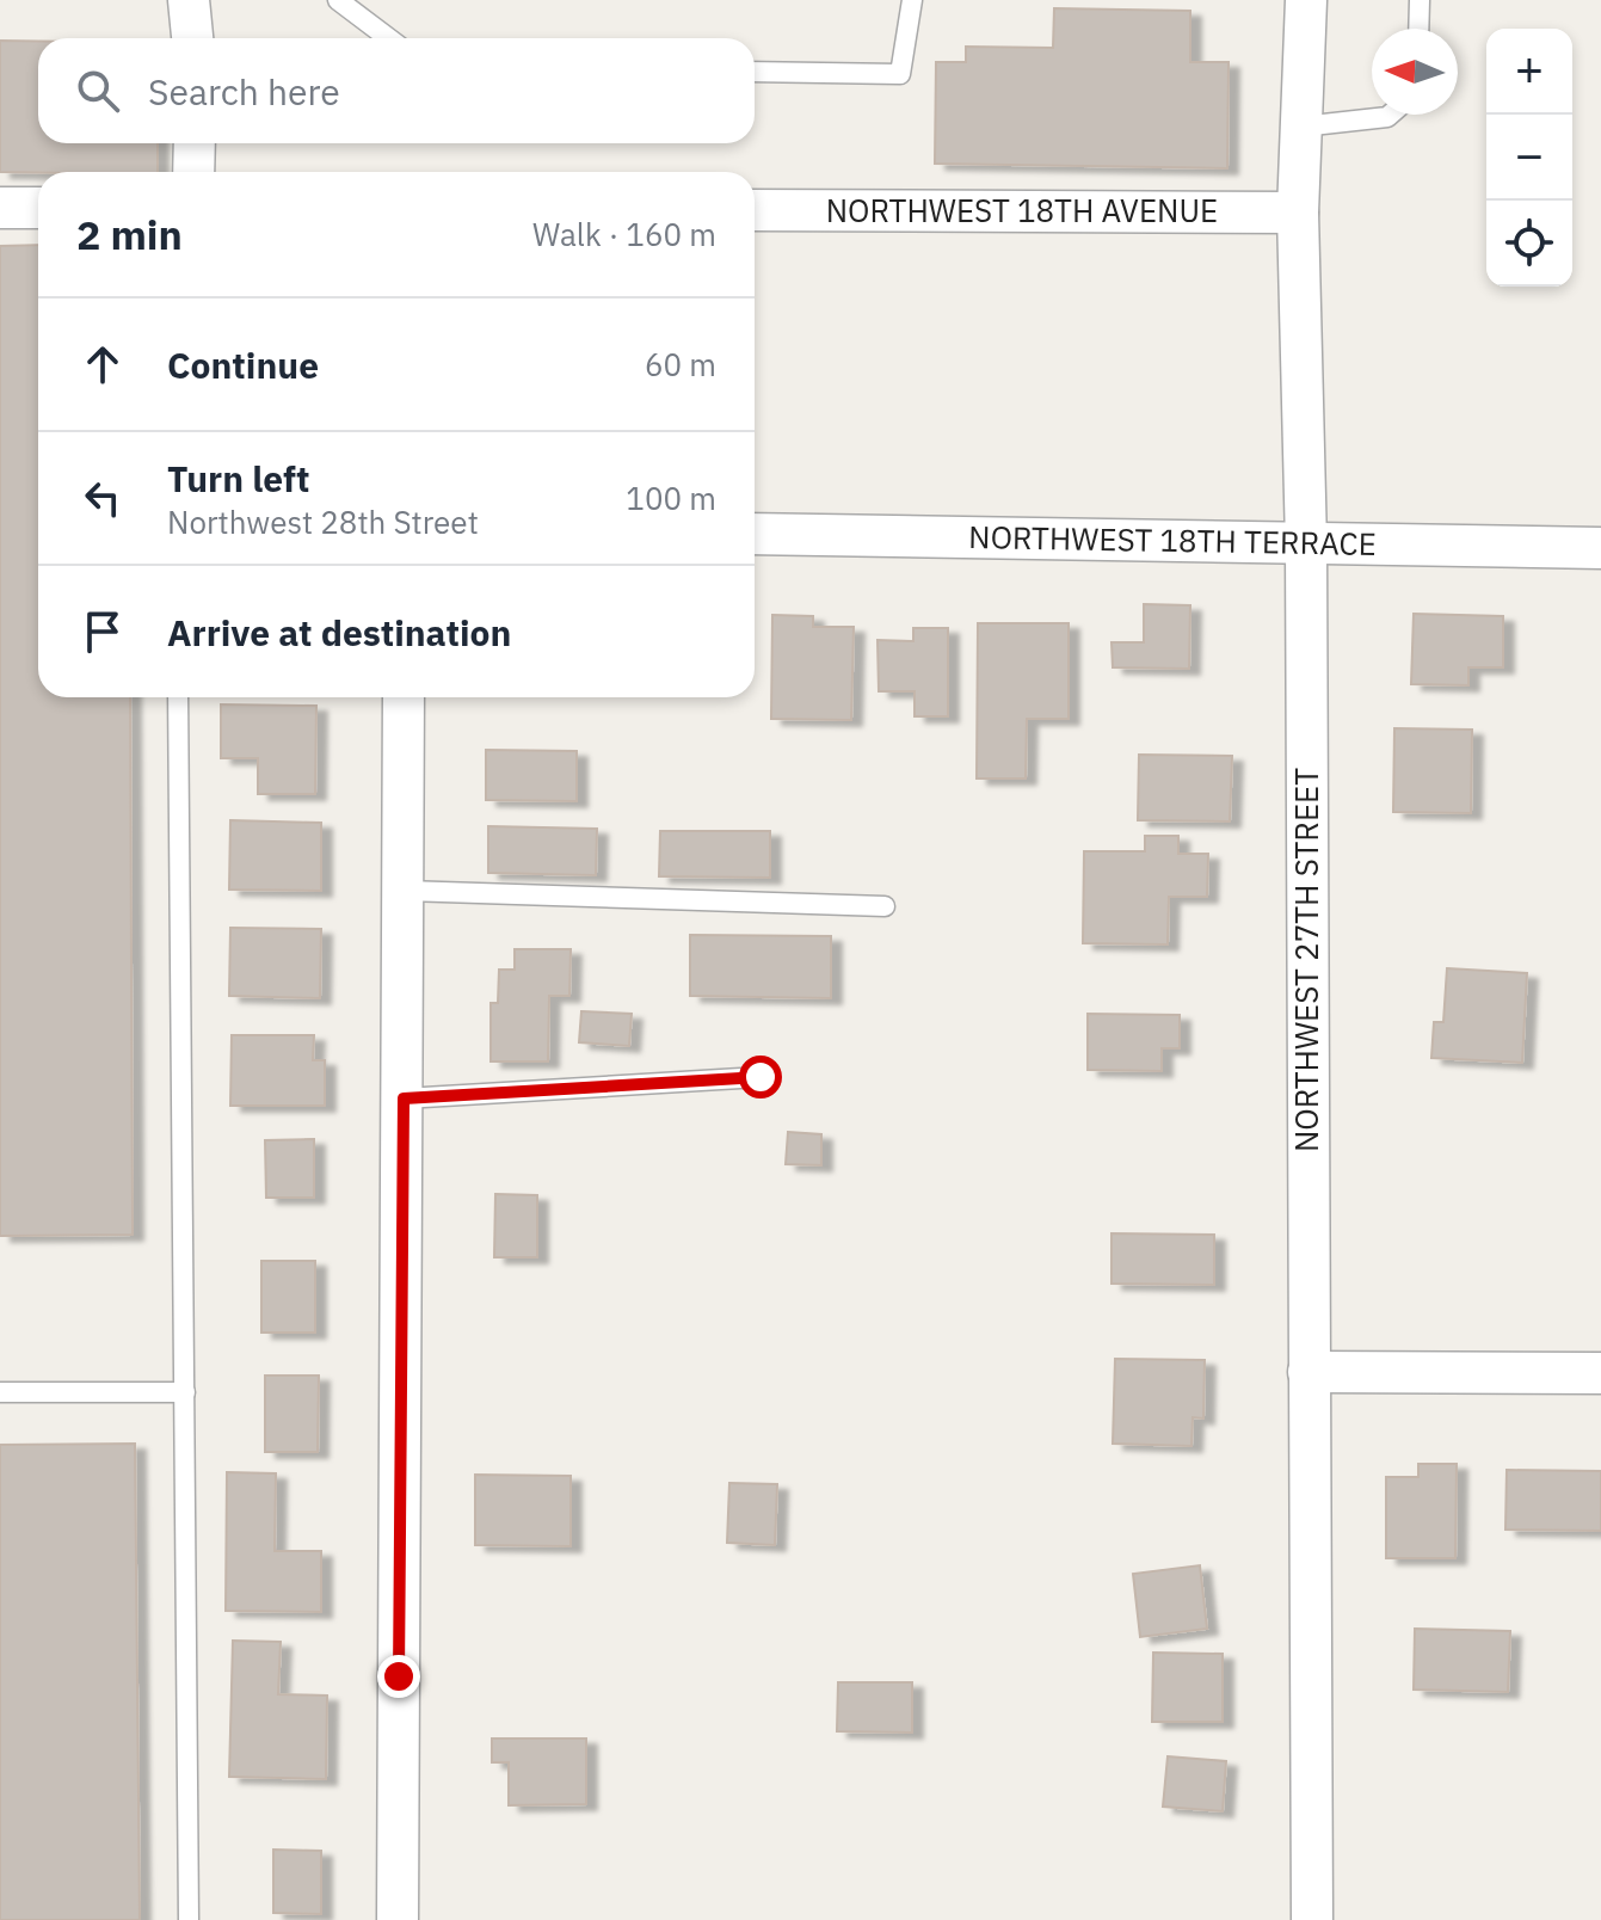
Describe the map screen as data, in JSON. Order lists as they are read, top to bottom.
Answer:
{
  "streets": {
    "street": ["NORTHWEST 18TH AVENUE", "NORTHWEST 18TH TERRACE", "NORTHWEST 27TH STREET"]
  },
  "crossings": [
    ["NORTHWEST 18TH AVENUE", "NORTHWEST 27TH STREET"],
    ["NORTHWEST 18TH TERRACE", "NORTHWEST 27TH STREET"]
  ],
  "north": "left",
  "page": {
    "map_buttons": ["+", "−"],
    "search": "Search here",
    "heading": ["2 min", "Walk · 160 m"],
    "list": [
      ["Continue", "60 m"],
      ["Turn left", "Northwest 28th Street", "100 m"],
      "Arrive at destination"
    ]
  }
}
